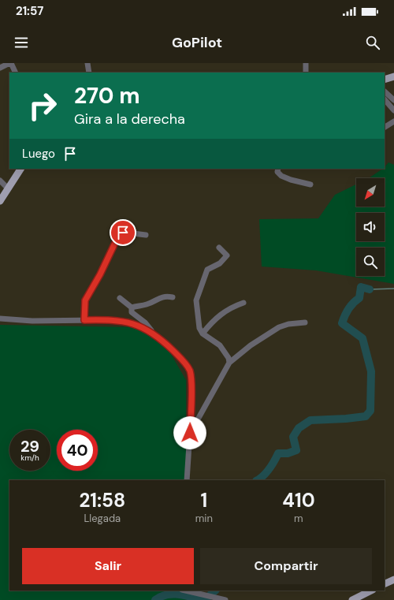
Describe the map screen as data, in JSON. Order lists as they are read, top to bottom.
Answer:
{
  "north": "bottom left",
  "page": {
    "status": "21:57",
    "header": "GoPilot",
    "turn": ["270 m", "Gira a la derecha"],
    "then": "Luego",
    "speed": "29 km/h",
    "limit": "40",
    "eta": [
      "21:58",
      "Llegada",
      "1",
      "min",
      "410",
      "m"
    ],
    "buttons": ["Salir", "Compartir"]
  }
}
